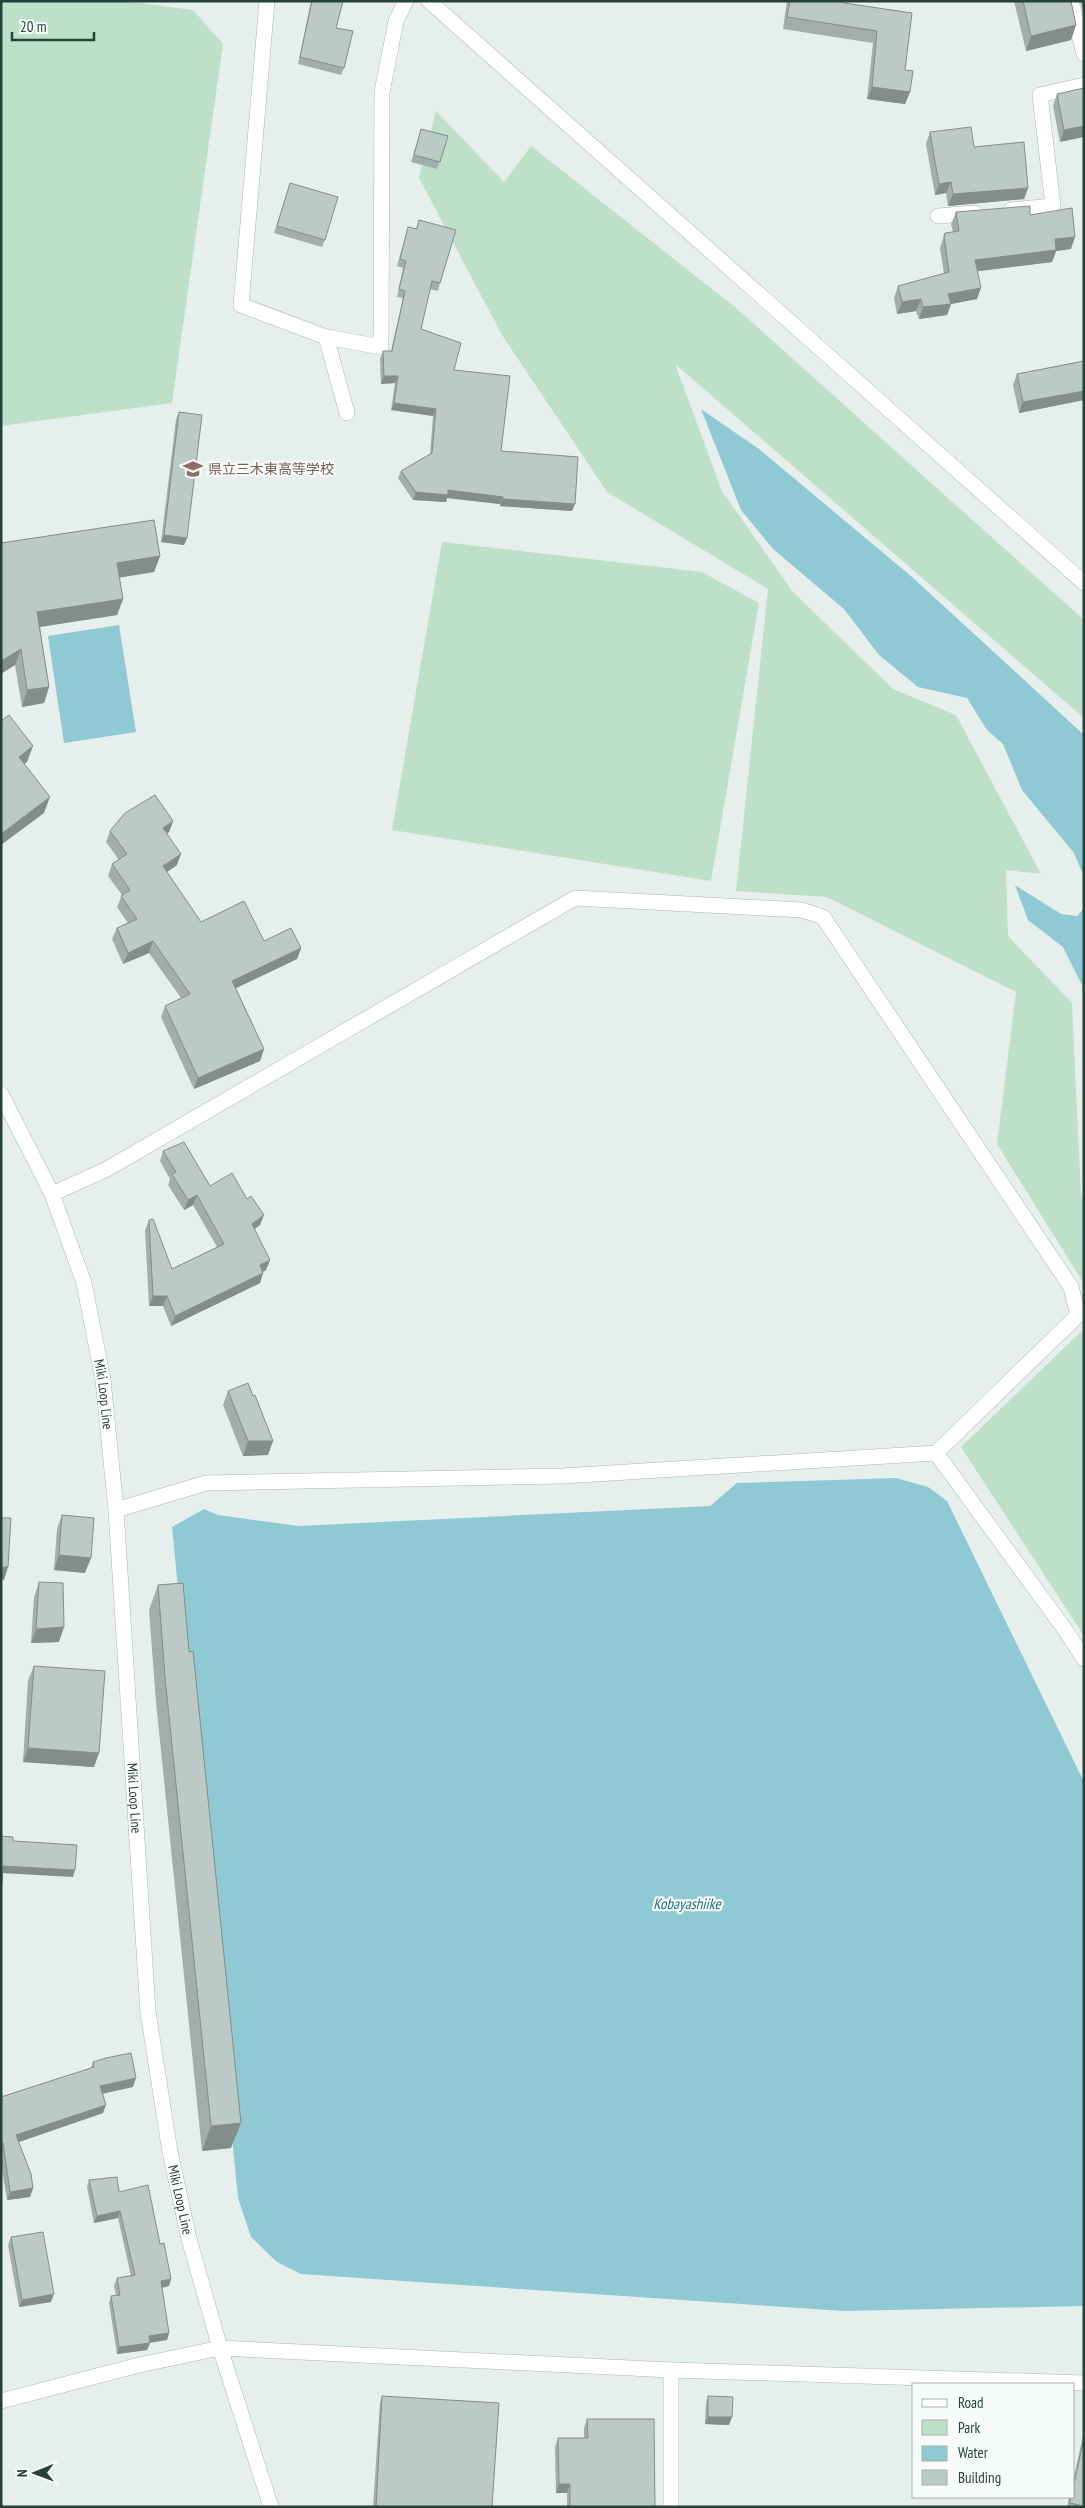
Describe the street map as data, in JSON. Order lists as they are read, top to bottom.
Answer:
{
  "streets": {
    "street": ["Miki Loop Line"]
  },
  "water": ["Kobayashiike"],
  "places": {
    "school or university": ["県立三木東高等学校"]
  },
  "legend": [
    "Road",
    "Park",
    "Water",
    "Building"
  ],
  "scale_bar": "20 m",
  "north": "left"
}
